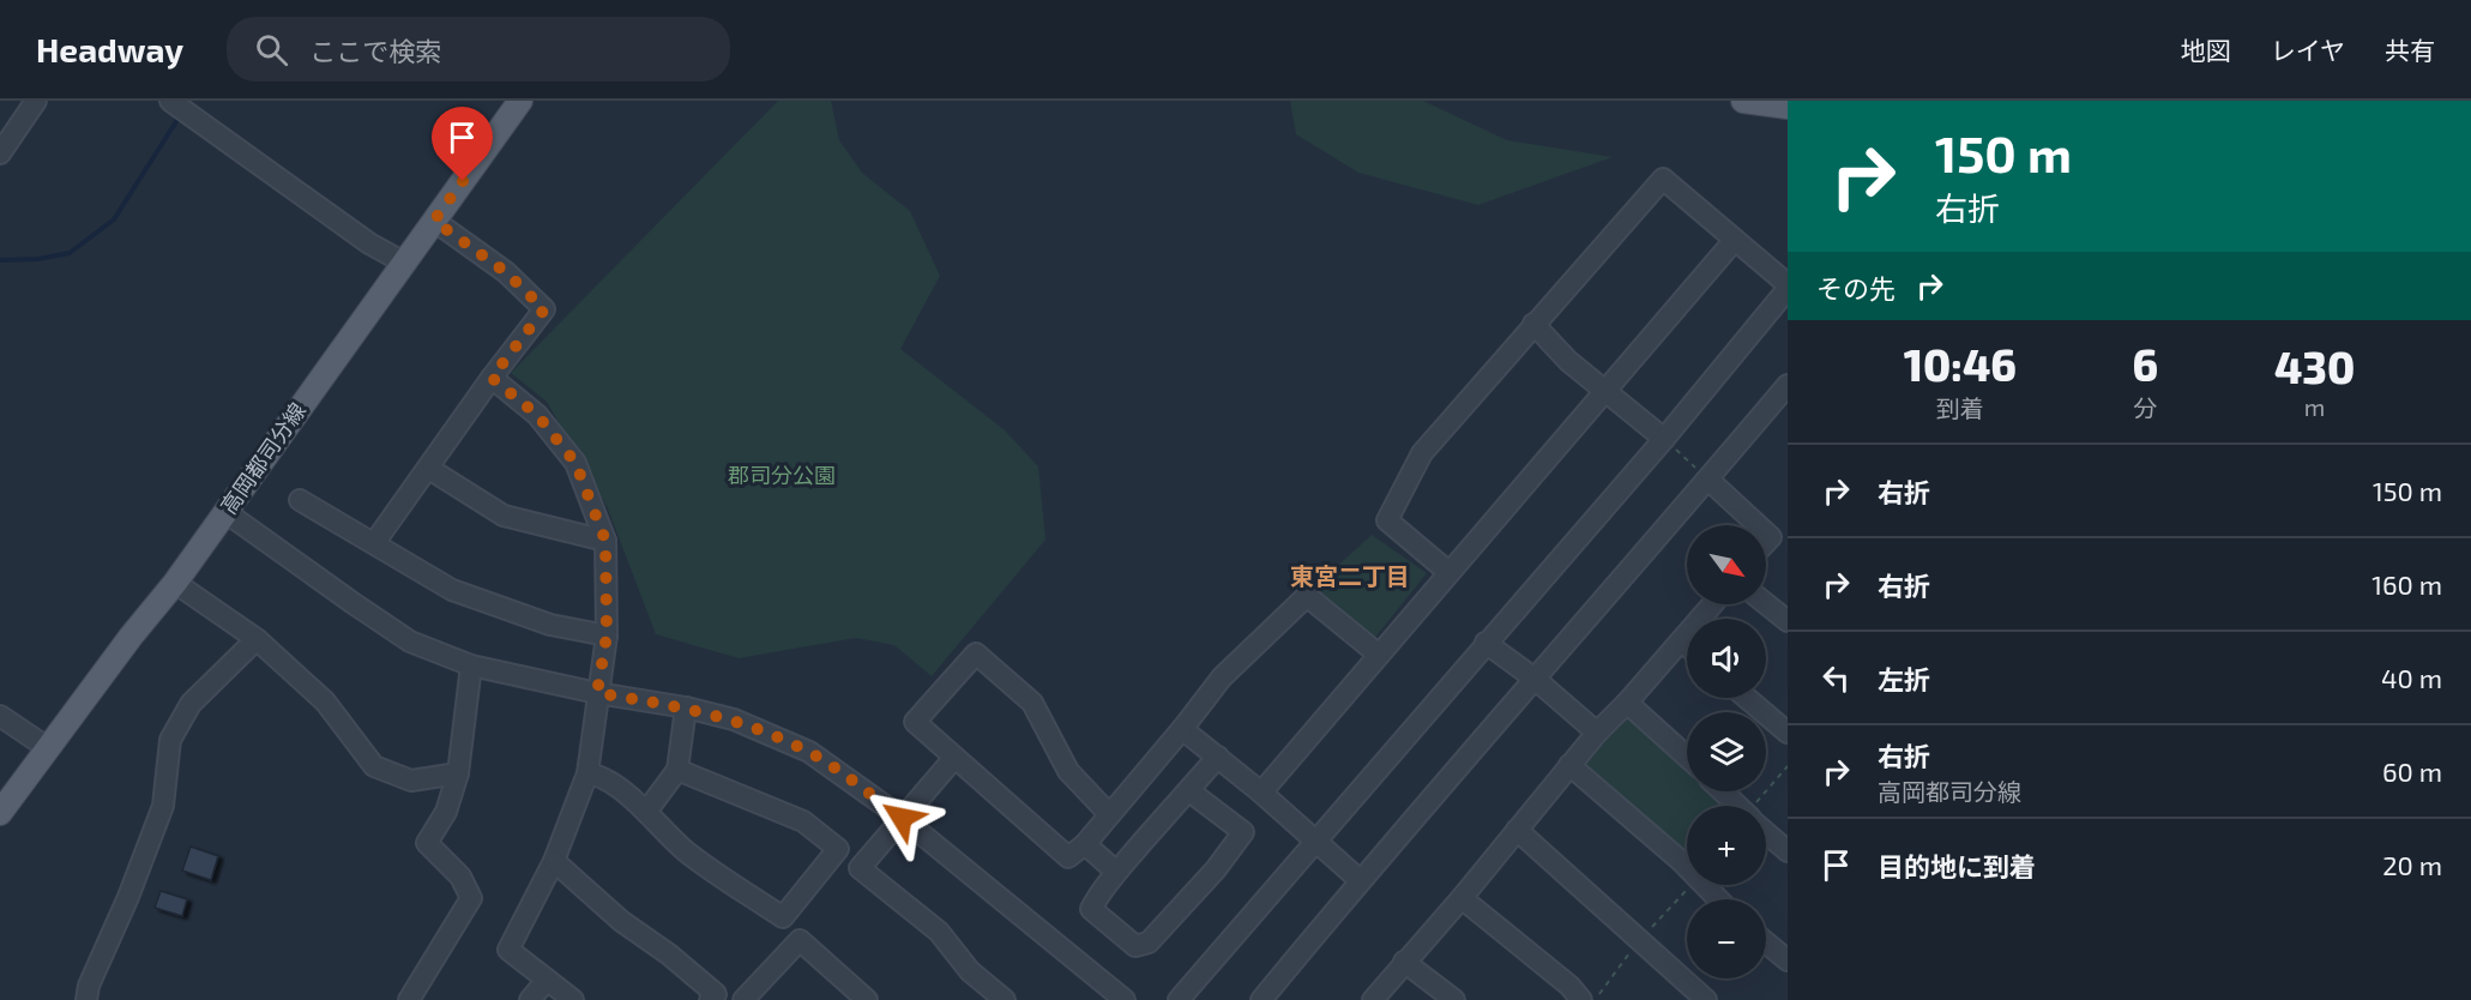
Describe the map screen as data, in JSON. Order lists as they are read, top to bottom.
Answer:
{
  "streets": {
    "main road": ["高岡都司分線"]
  },
  "districts": ["東宮二丁目"],
  "parks": ["郡司分公園"],
  "north": "bottom right",
  "page": {
    "header": "Headway",
    "search": "ここで検索",
    "nav": ["地図", "レイヤ", "共有"],
    "turn": ["150 m", "右折"],
    "then": "その先",
    "eta": [
      "10:46",
      "到着",
      "6",
      "分",
      "430",
      "m"
    ],
    "list": [
      {
        "name": "右折",
        "value": "150 m"
      },
      {
        "name": "右折",
        "value": "160 m"
      },
      {
        "name": "左折",
        "value": "40 m"
      },
      {
        "name": "右折",
        "note": "高岡都司分線",
        "value": "60 m"
      },
      {
        "name": "目的地に到着",
        "value": "20 m"
      }
    ],
    "map_buttons": ["+", "−"]
  }
}
